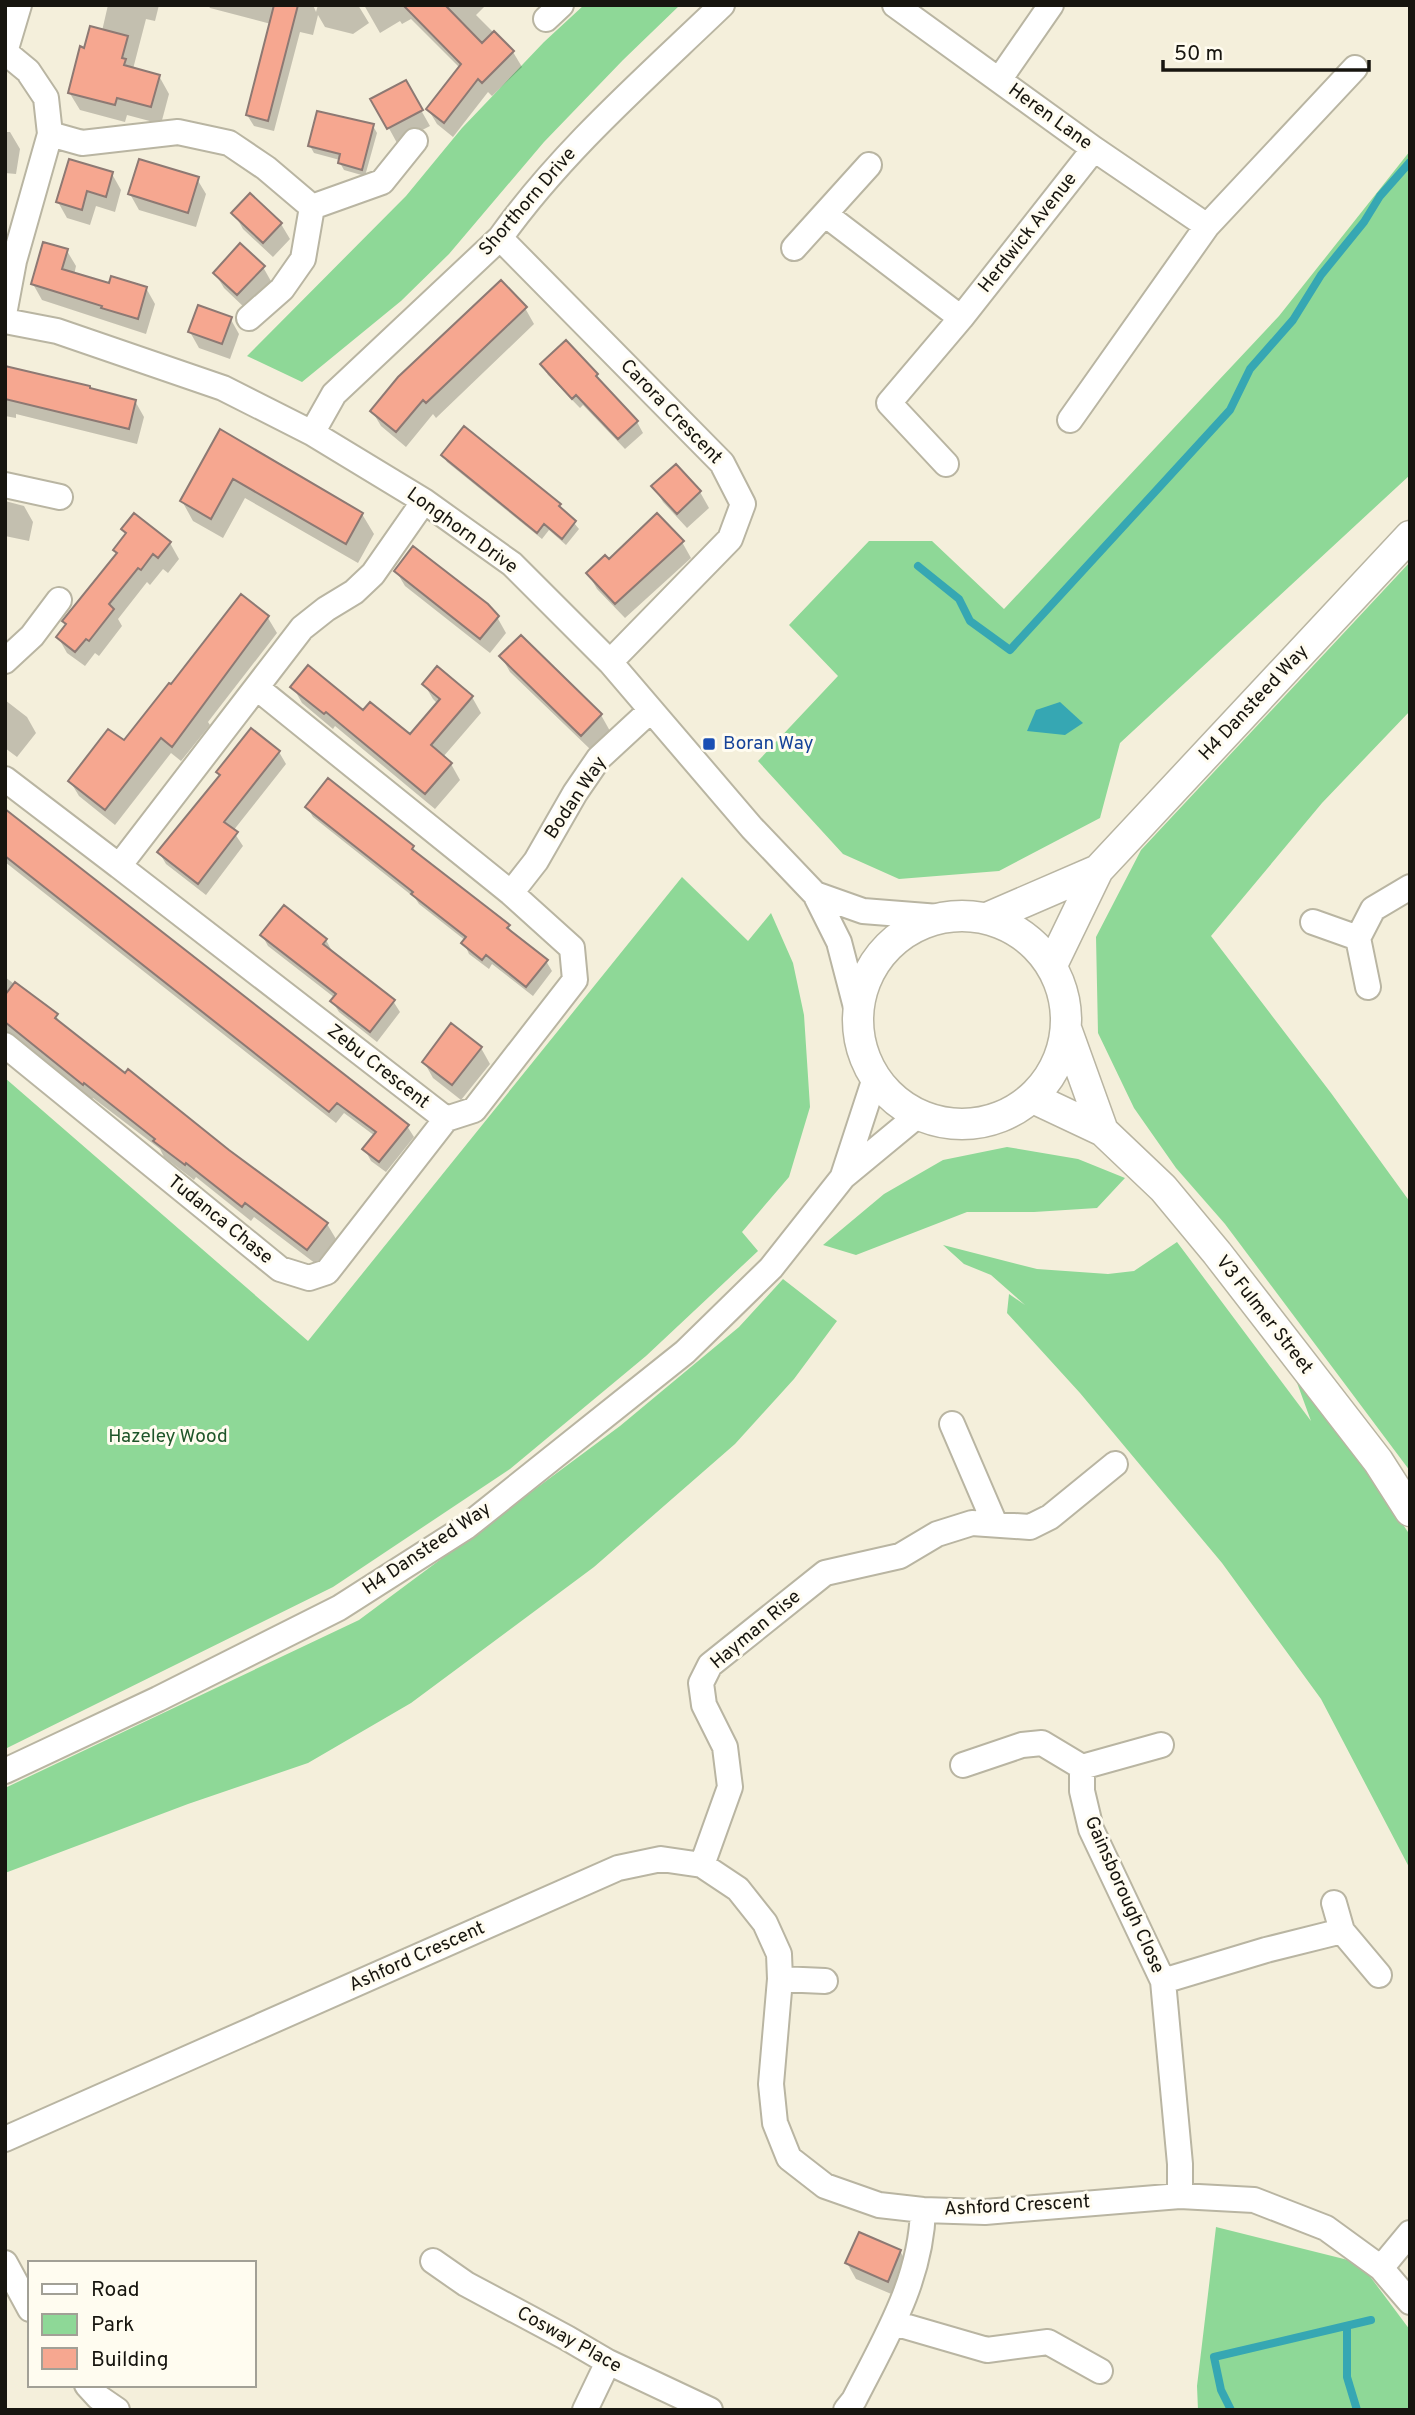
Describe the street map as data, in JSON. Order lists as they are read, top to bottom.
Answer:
{
  "streets": {
    "street": [
      "Heren Lane",
      "Shorthorn Drive",
      "Herdwick Avenue",
      "Carora Crescent",
      "Longhorn Drive",
      "H4 Dansteed Way",
      "Bodan Way",
      "Zebu Crescent",
      "Tudanca Chase",
      "V3 Fulmer Street",
      "Hayman Rise",
      "Gainsborough Close",
      "Ashford Crescent",
      "Cosway Place"
    ]
  },
  "crossings": [
    ["Heren Lane", "Herdwick Avenue"],
    ["Shorthorn Drive", "Carora Crescent"],
    ["Shorthorn Drive", "Longhorn Drive"],
    ["Carora Crescent", "Longhorn Drive"],
    ["Longhorn Drive", "H4 Dansteed Way"],
    ["Longhorn Drive", "Bodan Way"],
    ["Longhorn Drive", "V3 Fulmer Street"],
    ["H4 Dansteed Way", "V3 Fulmer Street"],
    ["Bodan Way", "Zebu Crescent"],
    ["Zebu Crescent", "Tudanca Chase"],
    ["Hayman Rise", "Ashford Crescent"],
    ["Gainsborough Close", "Ashford Crescent"]
  ],
  "parks": ["Hazeley Wood"],
  "places": {
    "transit": ["Boran Way"]
  },
  "legend": ["Road", "Park", "Building"],
  "scale_bar": "50 m"
}
